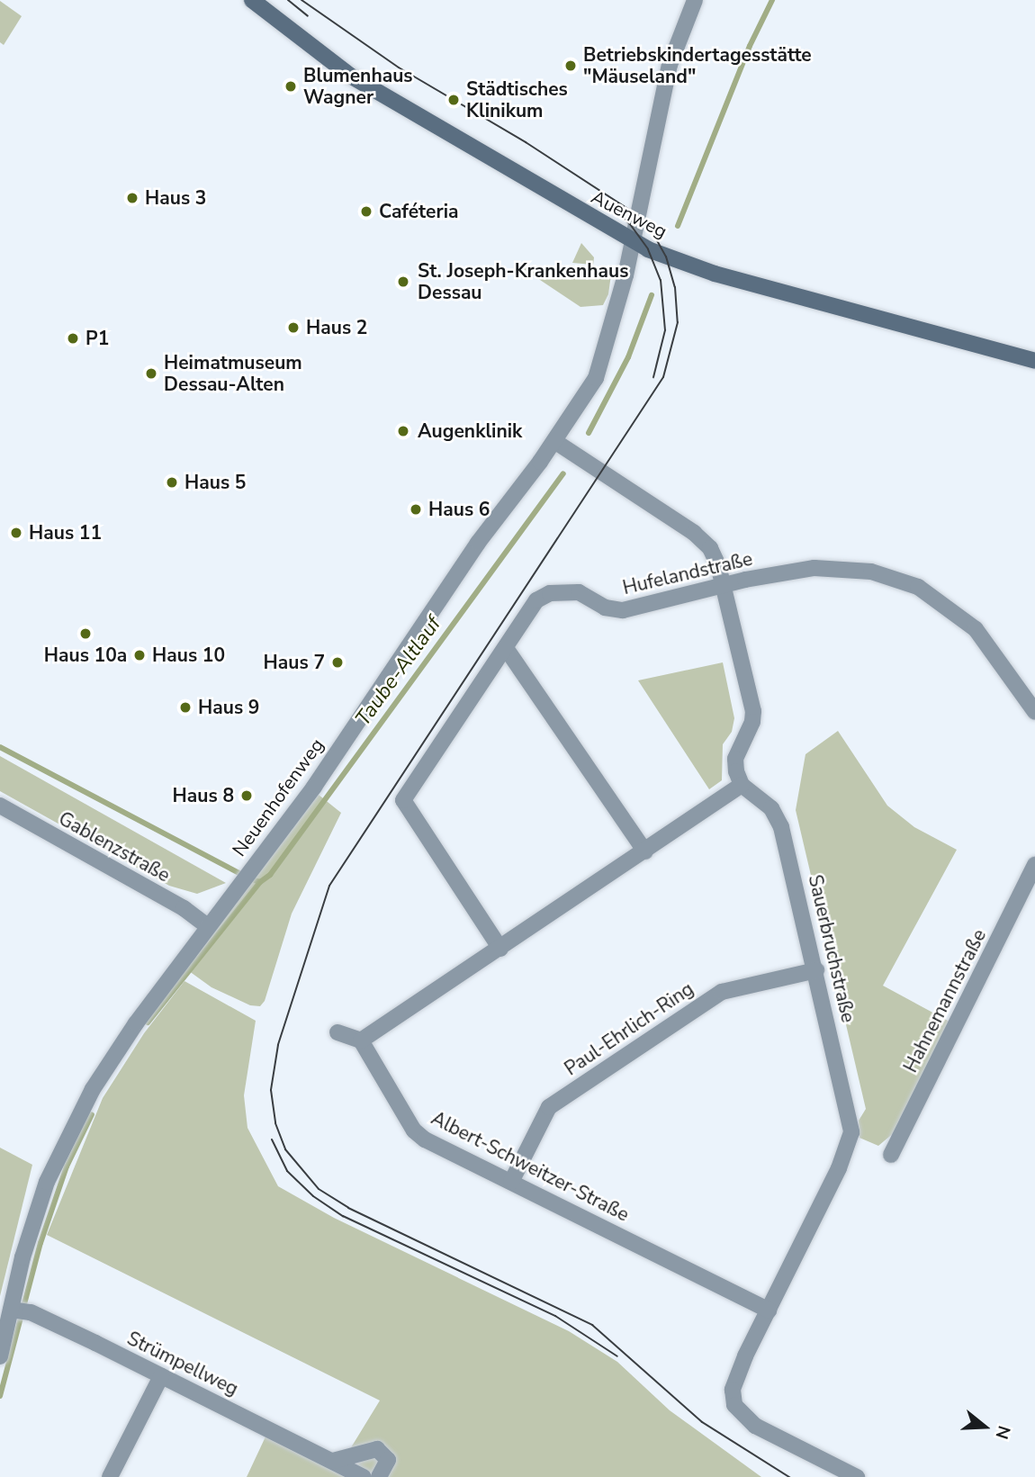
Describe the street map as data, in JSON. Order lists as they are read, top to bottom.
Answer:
{
  "streets": {
    "main road": ["Auenweg"],
    "street": [
      "Hufelandstraße",
      "Neuenhofenweg",
      "Gablenzstraße",
      "Sauerbruchstraße",
      "Hahnemannstraße",
      "Paul-Ehrlich-Ring",
      "Albert-Schweitzer-Straße",
      "Strümpellweg"
    ]
  },
  "crossings": [
    ["Auenweg", "Neuenhofenweg"],
    ["Neuenhofenweg", "Gablenzstraße"],
    ["Neuenhofenweg", "Strümpellweg"],
    ["Sauerbruchstraße", "Paul-Ehrlich-Ring"],
    ["Sauerbruchstraße", "Albert-Schweitzer-Straße"],
    ["Paul-Ehrlich-Ring", "Albert-Schweitzer-Straße"]
  ],
  "water": ["Taube-Altlauf"],
  "places": [
    "Betriebskindertagesstätte \"Mäuseland\"",
    "Blumenhaus Wagner",
    "Städtisches Klinikum",
    "Haus 3",
    "Caféteria",
    "St. Joseph-Krankenhaus Dessau",
    "Haus 2",
    "P1",
    "Heimatmuseum Dessau-Alten",
    "Augenklinik",
    "Haus 5",
    "Haus 6",
    "Haus 11",
    "Haus 10a",
    "Haus 10",
    "Haus 7",
    "Haus 9",
    "Haus 8"
  ],
  "north": "right"
}
